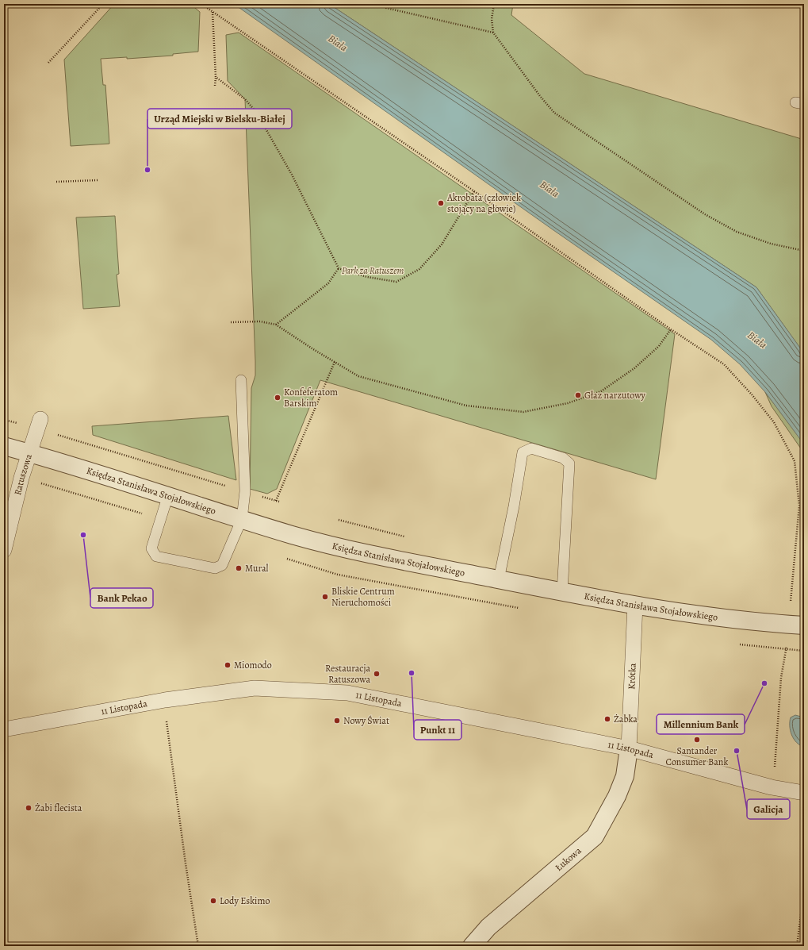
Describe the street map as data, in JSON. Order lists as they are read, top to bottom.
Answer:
{
  "streets": {
    "street": [
      "Ratuszowa",
      "Księdza Stanisława Stojałowskiego",
      "Krótka",
      "11 Listopada",
      "Łukowa"
    ]
  },
  "crossings": [
    ["Ratuszowa", "Księdza Stanisława Stojałowskiego"],
    ["Księdza Stanisława Stojałowskiego", "Krótka"],
    ["Krótka", "11 Listopada"],
    ["Krótka", "Łukowa"],
    ["11 Listopada", "Łukowa"]
  ],
  "water": ["Biała"],
  "parks": ["Park za Ratuszem"],
  "places": [
    "Urząd Miejski w Bielsku-Białej",
    "Akrobata (człowiek stojący na głowie)",
    "Głaz narzutowy",
    "Konfeferatom Barskim",
    "Bank Pekao",
    "Mural",
    "Bliskie Centrum Nieruchomości",
    "Miomodo",
    "Punkt 11",
    "Restauracja Ratuszowa",
    "Millennium Bank",
    "Żabka",
    "Nowy Świat",
    "Santander Consumer Bank",
    "Galicja",
    "Żabi flecista",
    "Lody Eskimo"
  ]
}
